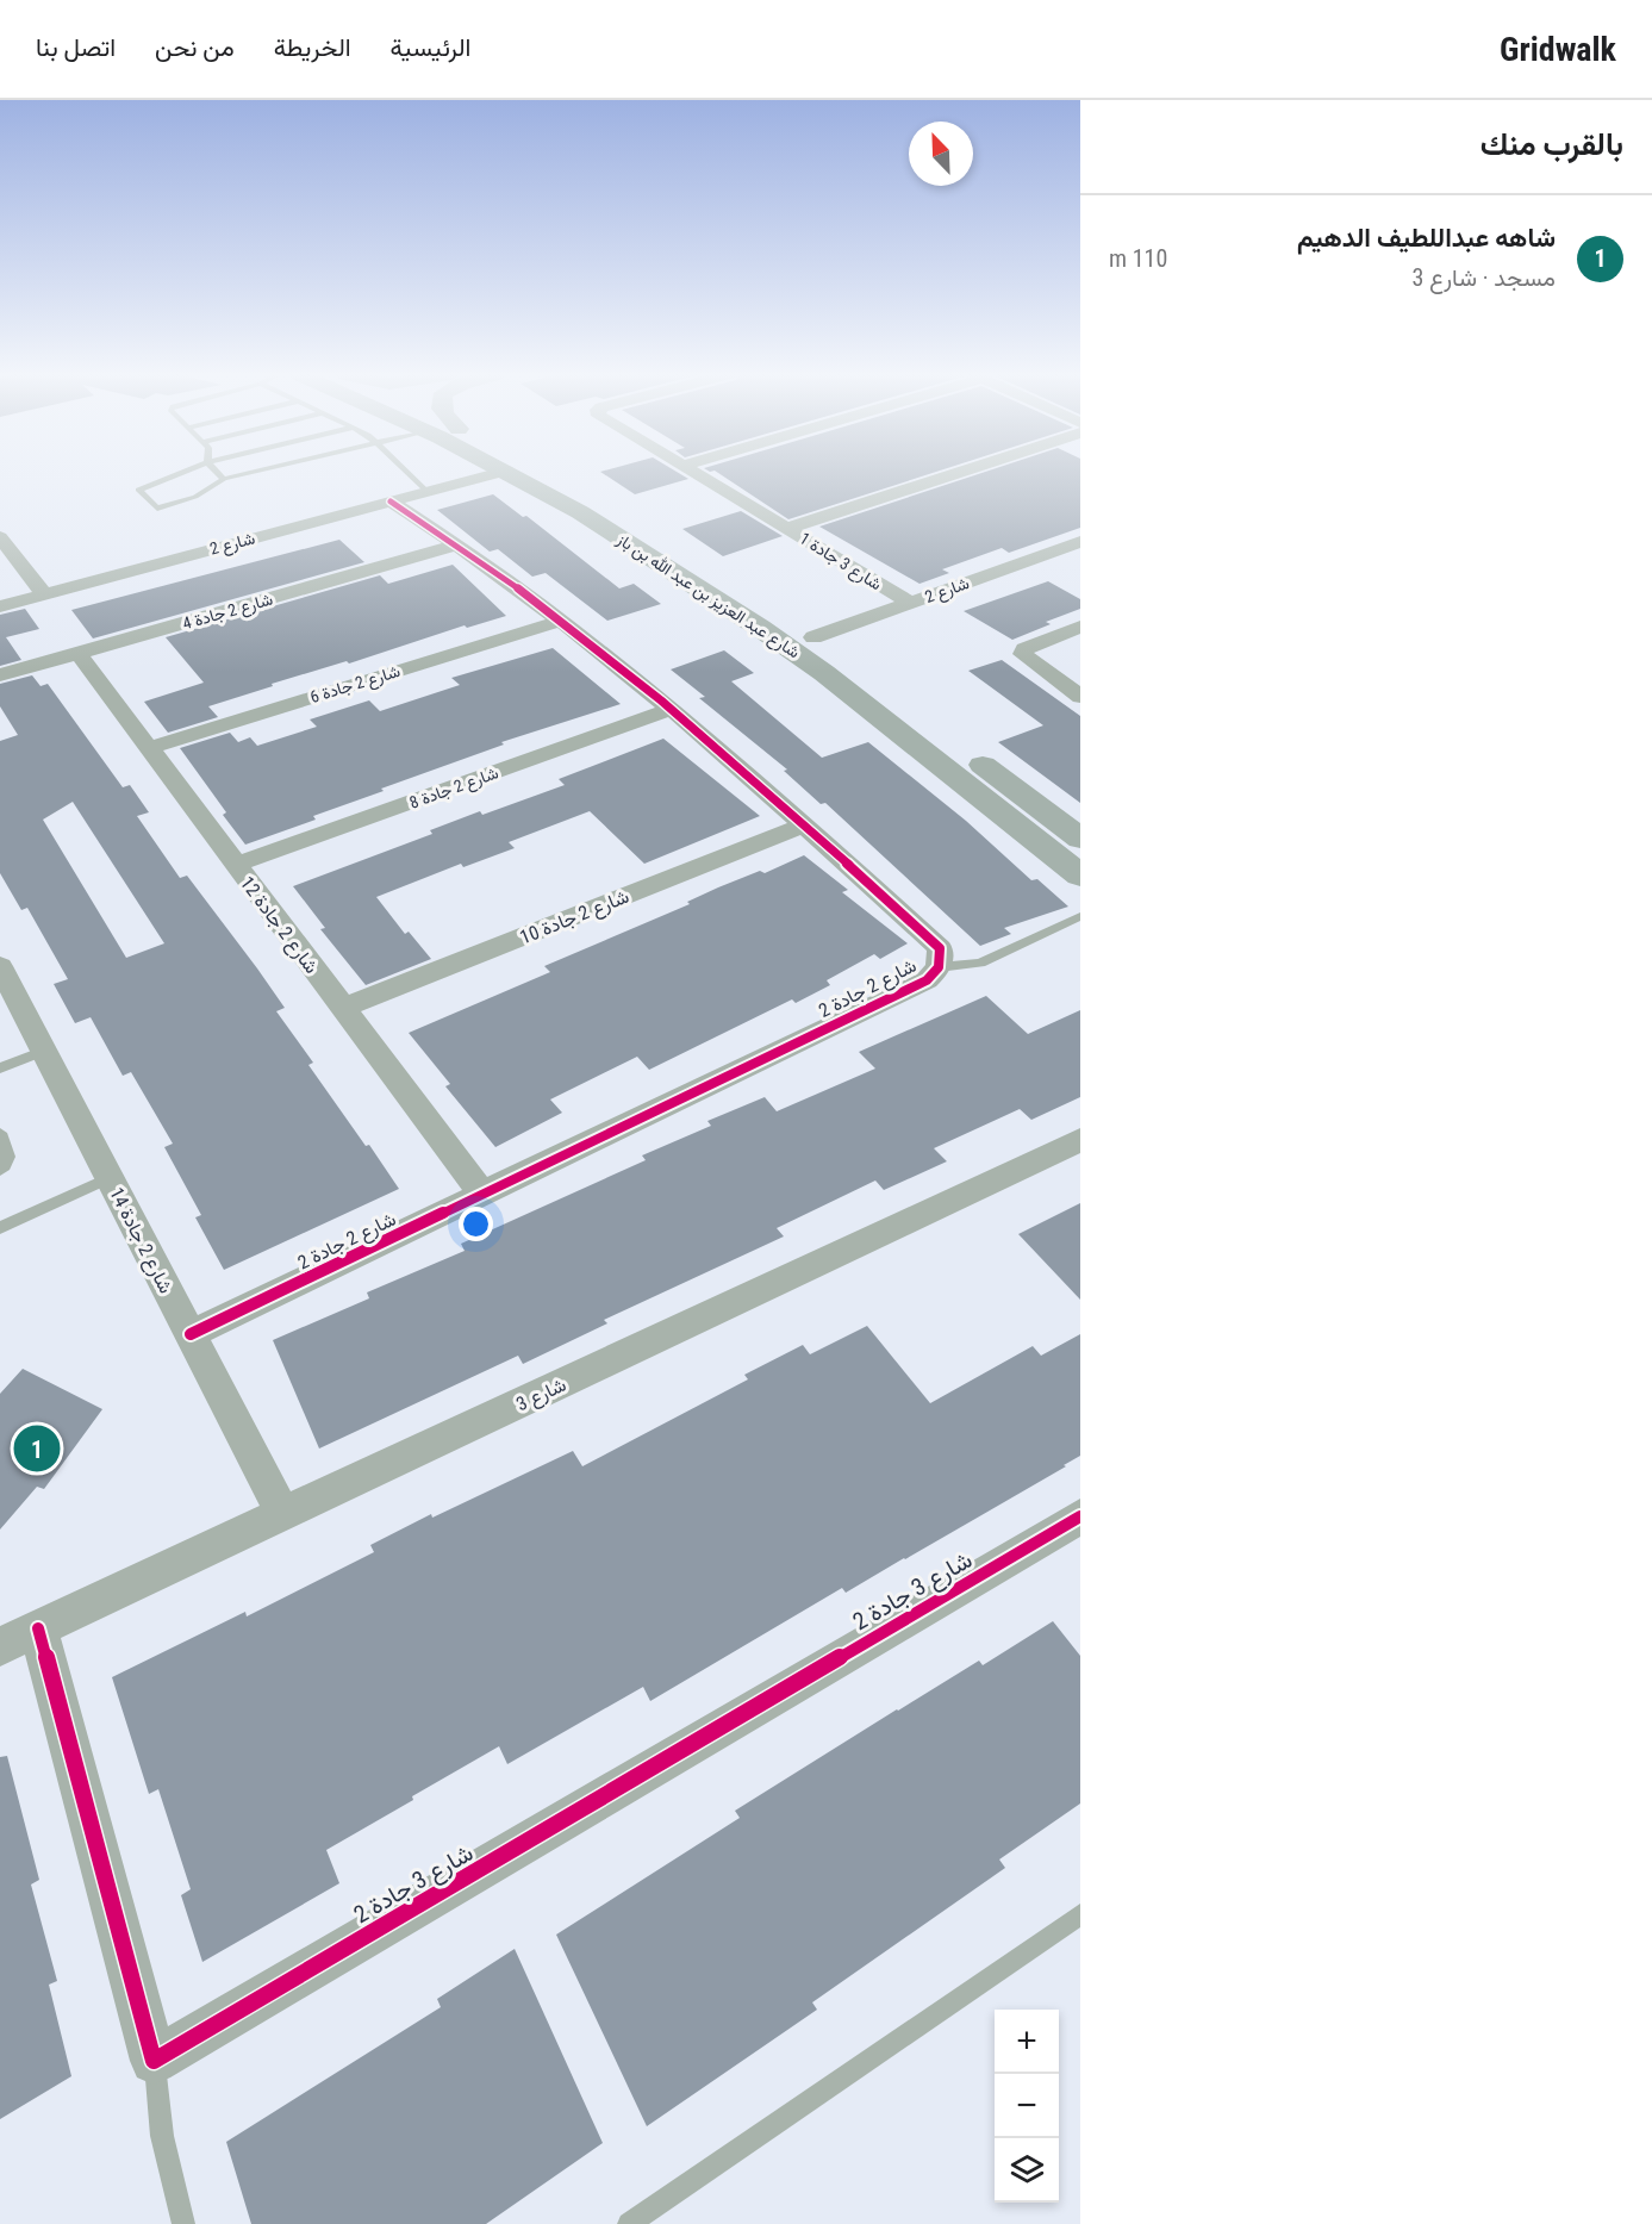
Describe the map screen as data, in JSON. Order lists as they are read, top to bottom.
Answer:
{
  "streets": {
    "street": [
      "شارع 2",
      "شارع 3 جادة 1",
      "شارع عبد العزيز بن عبد الله بن باز",
      "شارع 2 جادة 4",
      "شارع 2 جادة 6",
      "شارع 2 جادة 8",
      "شارع 2 جادة 10",
      "شارع 2 جادة 12",
      "شارع 2 جادة 2",
      "شارع 2 جادة 14",
      "شارع 3",
      "شارع 3 جادة 2"
    ]
  },
  "crossings": [
    ["شارع 2", "شارع 3 جادة 1"],
    ["شارع 2", "شارع عبد العزيز بن عبد الله بن باز"],
    ["شارع 2", "شارع 2 جادة 2"],
    ["شارع 2 جادة 4", "شارع 2 جادة 12"],
    ["شارع 2 جادة 4", "شارع 2 جادة 2"],
    ["شارع 2 جادة 6", "شارع 2 جادة 12"],
    ["شارع 2 جادة 6", "شارع 2 جادة 2"],
    ["شارع 2 جادة 8", "شارع 2 جادة 12"],
    ["شارع 2 جادة 8", "شارع 2 جادة 2"],
    ["شارع 2 جادة 10", "شارع 2 جادة 12"],
    ["شارع 2 جادة 10", "شارع 2 جادة 2"],
    ["شارع 2 جادة 12", "شارع 2 جادة 2"],
    ["شارع 2 جادة 2", "شارع 2 جادة 14"],
    ["شارع 2 جادة 14", "شارع 3"]
  ],
  "north": "top left",
  "page": {
    "header": "Gridwalk",
    "nav": [
      "الرئيسية",
      "الخريطة",
      "من نحن",
      "اتصل بنا"
    ],
    "heading": "بالقرب منك",
    "list": [
      {
        "mark": "1",
        "name": "شاهه عبداللطيف الدهيم",
        "note": "مسجد · شارع 3",
        "value": "110 m"
      }
    ],
    "pins": "1",
    "map_buttons": ["+", "−"]
  }
}
